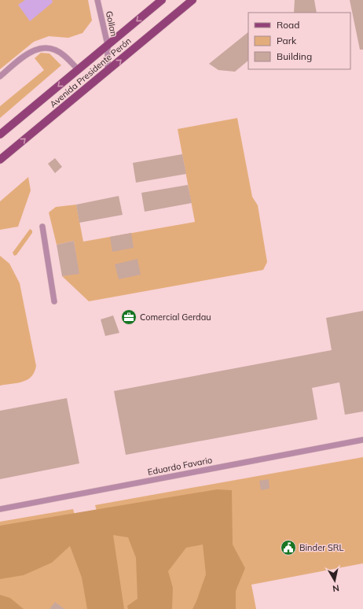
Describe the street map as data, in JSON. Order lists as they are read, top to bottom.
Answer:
{
  "streets": {
    "main road": ["Avenida Presidente Perón"],
    "lane": ["Gollan", "Eduardo Favario"]
  },
  "crossings": [
    ["Gollan", "Avenida Presidente Perón"]
  ],
  "places": {
    "office": ["Comercial Gerdau"],
    "public building": ["Binder SRL"]
  },
  "legend": ["Road", "Park", "Building"],
  "north": "bottom"
}
